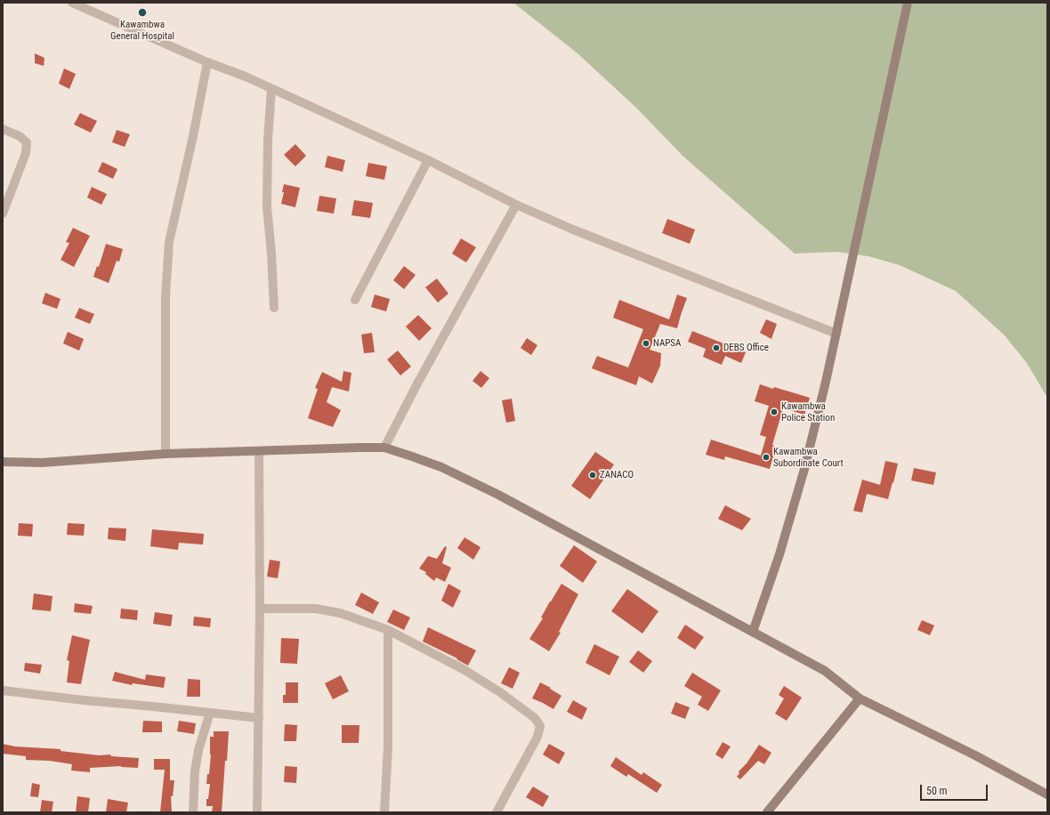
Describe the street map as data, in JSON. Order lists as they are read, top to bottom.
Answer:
{
  "places": [
    "Kawambwa General Hospital",
    "NAPSA",
    "DEBS Office",
    "Kawambwa Police Station",
    "Kawambwa Subordinate Court",
    "ZANACO"
  ],
  "scale_bar": "50 m"
}
